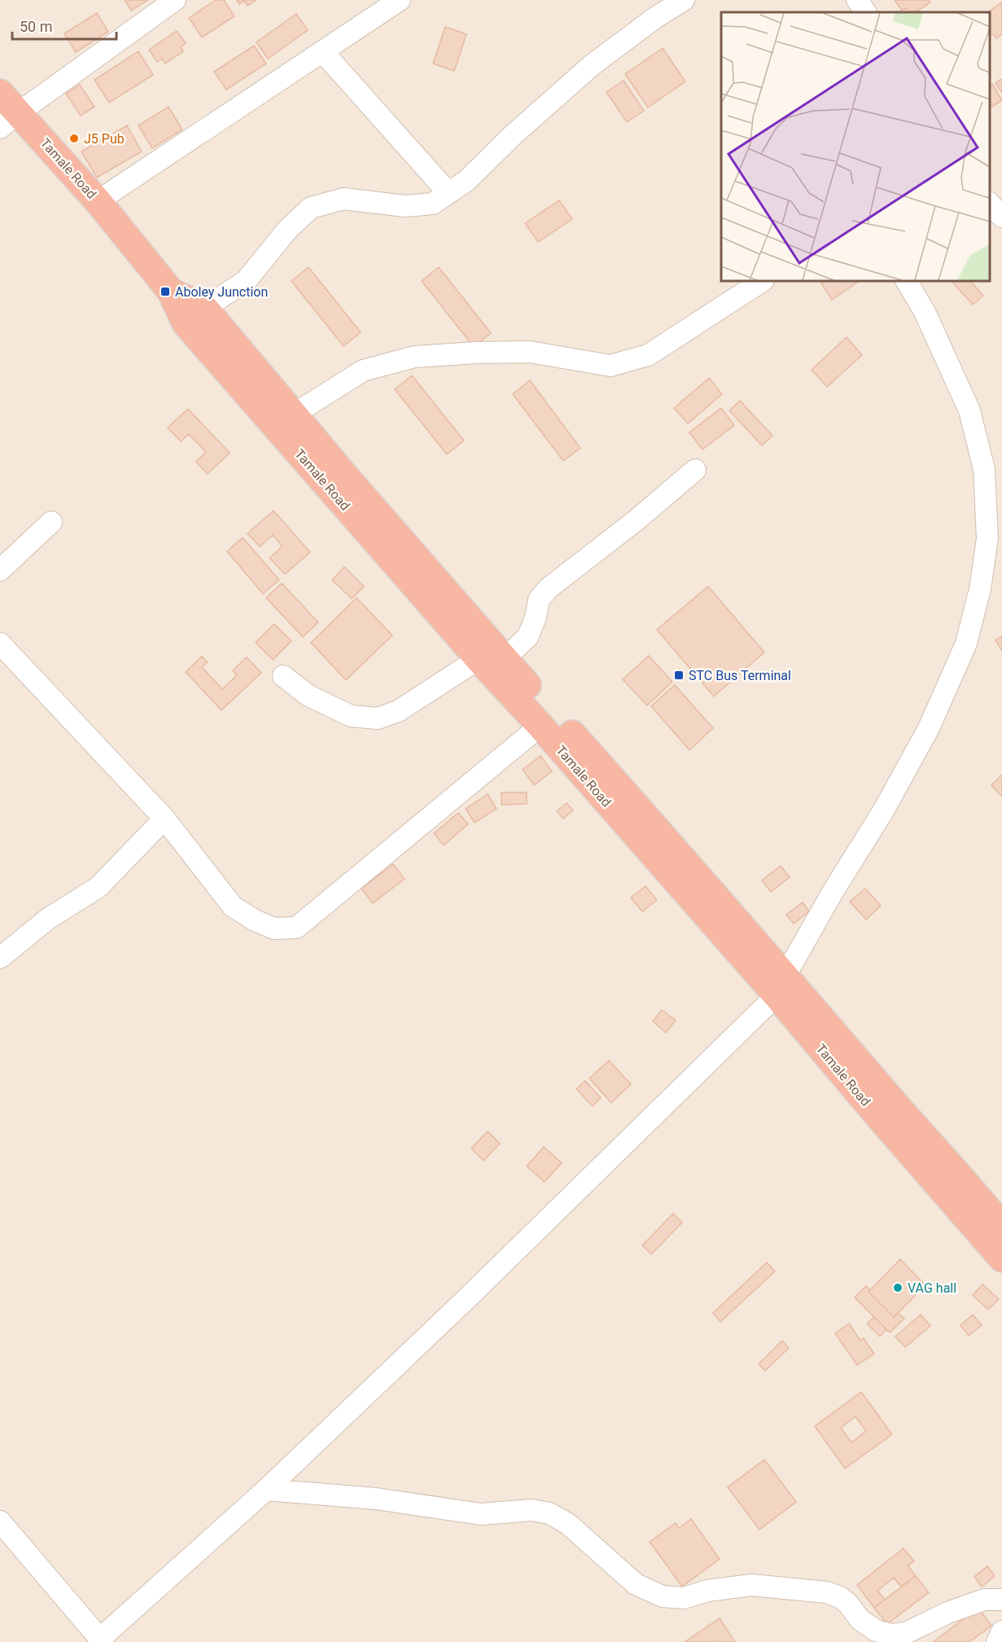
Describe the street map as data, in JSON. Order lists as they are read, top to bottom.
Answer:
{
  "streets": {
    "highway": ["Tamale Road"]
  },
  "places": {
    "other": ["J5 Pub", "VAG hall"],
    "transit": ["Aboley Junction", "STC Bus Terminal"]
  },
  "scale_bar": "50 m"
}
